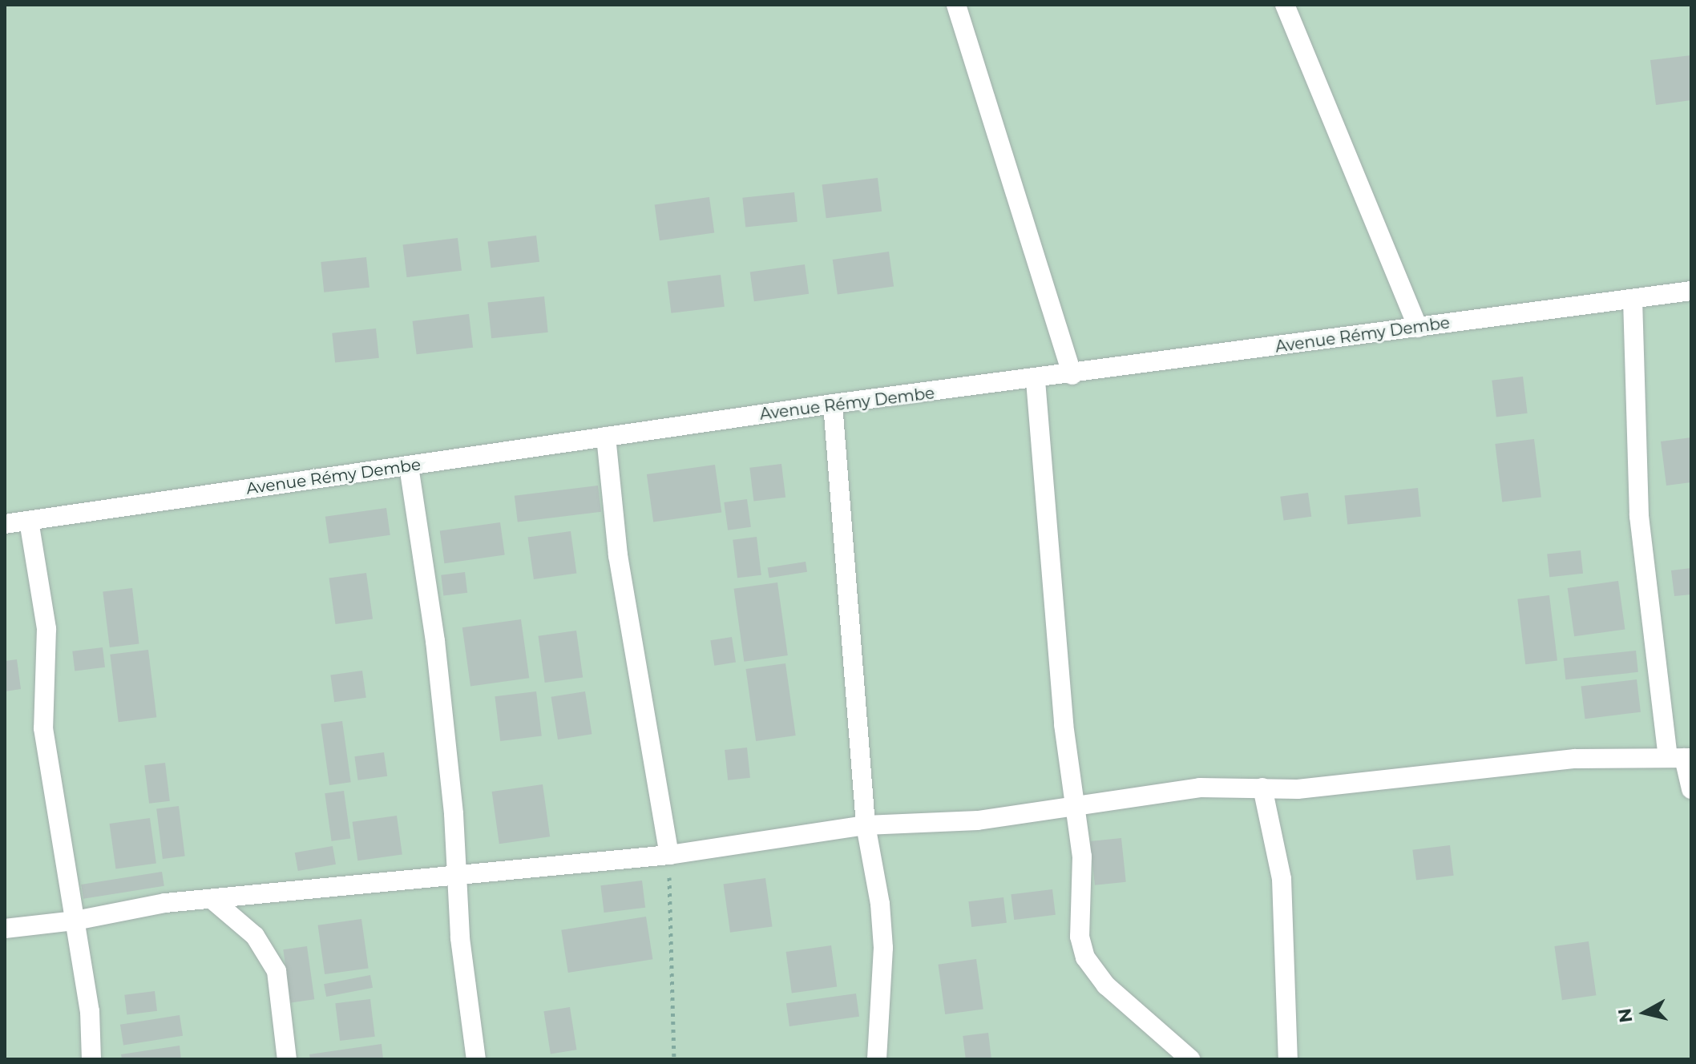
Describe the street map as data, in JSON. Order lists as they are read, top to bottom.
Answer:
{
  "streets": {
    "street": ["Avenue Rémy Dembe"]
  },
  "north": "left"
}
